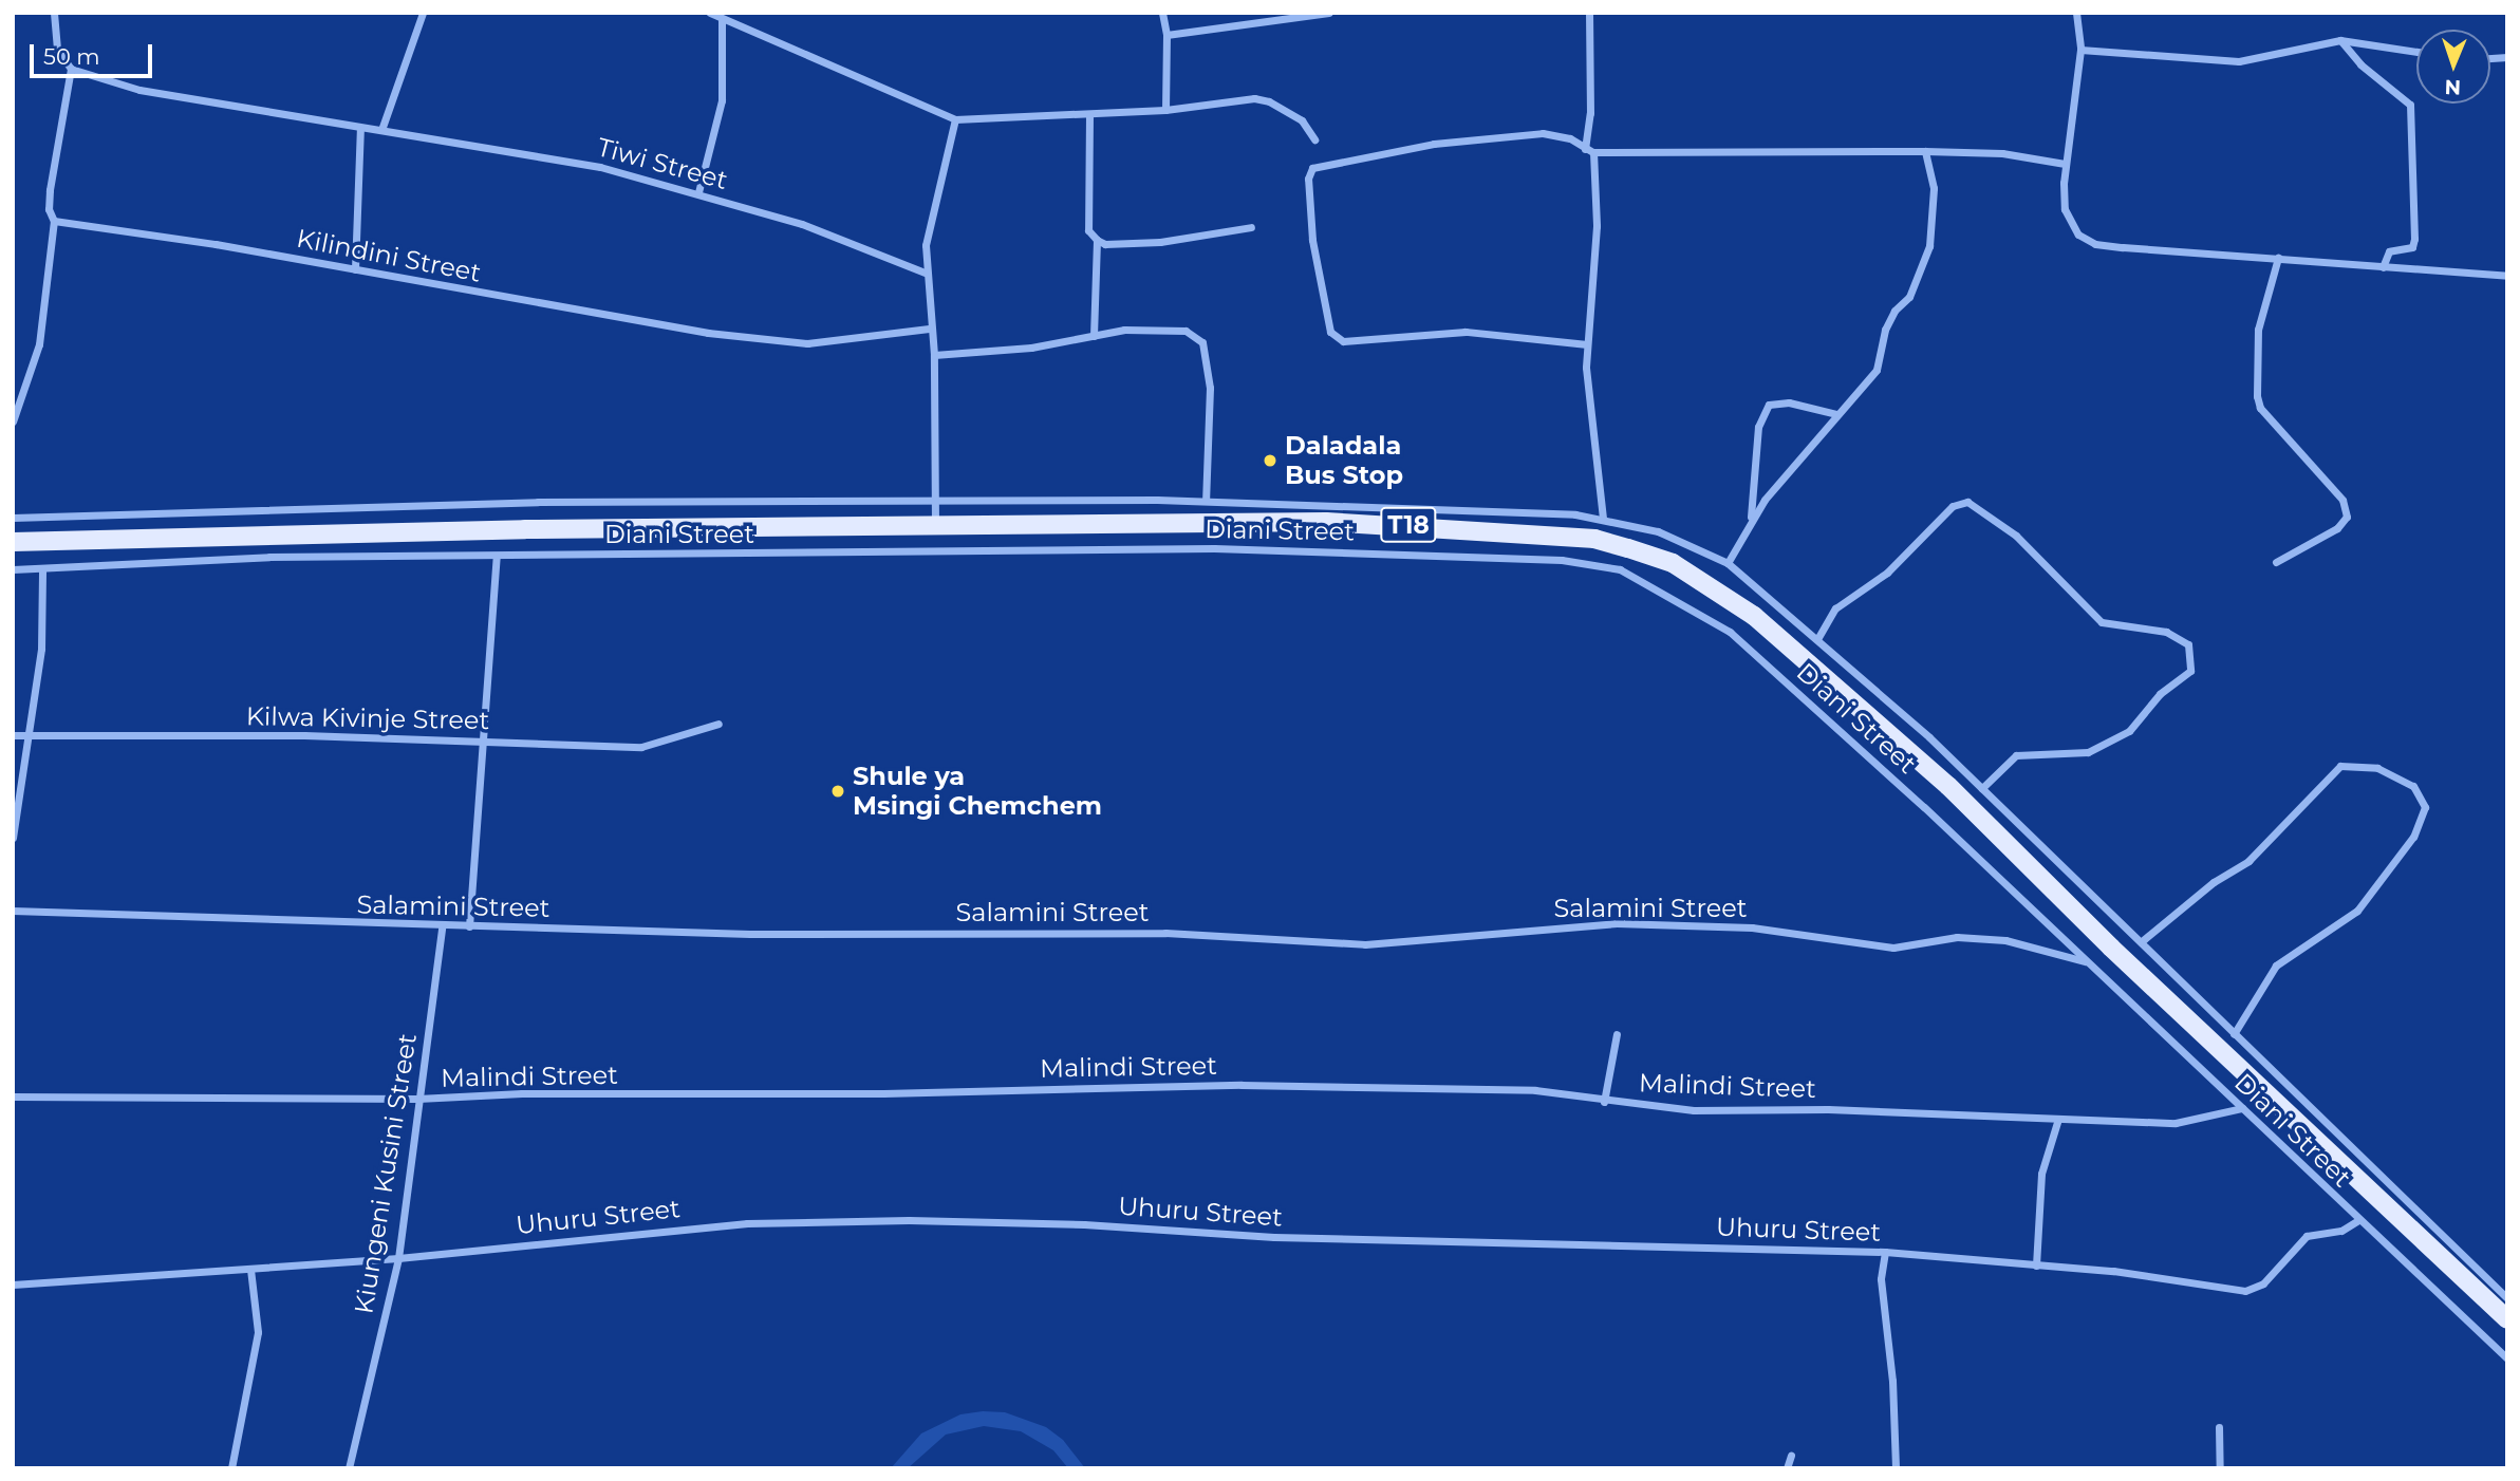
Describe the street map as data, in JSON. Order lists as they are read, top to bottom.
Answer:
{
  "streets": {
    "main road": ["T18"],
    "street": [
      "Tiwi Street",
      "Kilindini Street",
      "Diani Street",
      "Kilwa Kivinje Street",
      "Salamini Street",
      "Malindi Street",
      "Kiungeni Kusini Street",
      "Uhuru Street"
    ]
  },
  "crossings": [
    ["Diani Street", "Salamini Street"],
    ["Diani Street", "Malindi Street"],
    ["Diani Street", "Uhuru Street"],
    ["Salamini Street", "Kiungeni Kusini Street"],
    ["Malindi Street", "Kiungeni Kusini Street"],
    ["Kiungeni Kusini Street", "Uhuru Street"]
  ],
  "places": ["Daladala Bus Stop", "Shule ya Msingi Chemchem"],
  "scale_bar": "50 m",
  "north": "bottom"
}
